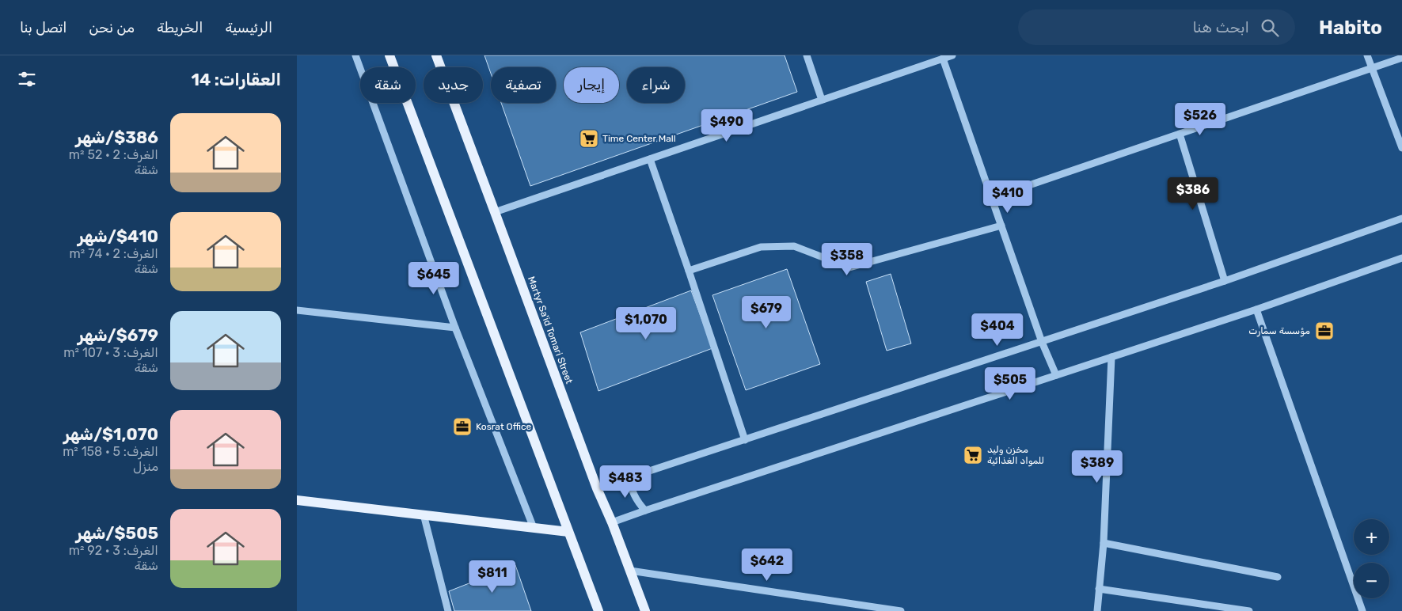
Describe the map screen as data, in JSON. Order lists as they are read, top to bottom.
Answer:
{
  "streets": {
    "main road": ["Martyr Sa'id Tomari Street"]
  },
  "places": {
    "supermarket": ["Time Center Mall", "مخزن وليد للمواد الغذائية"],
    "office": ["مؤسسة سمارت", "Kosrat Office"]
  },
  "page": {
    "header": "Habito",
    "search": "ابحث هنا",
    "nav": [
      "الرئيسية",
      "الخريطة",
      "من نحن",
      "اتصل بنا"
    ],
    "heading": "العقارات: 14",
    "chip": [
      "شراء",
      "إيجار",
      "تصفية",
      "جديد",
      "شقة"
    ],
    "price": [
      "$526",
      "$490",
      "$386",
      "$410",
      "$358",
      "$645",
      "$679",
      "$1,070",
      "$404",
      "$505",
      "$389",
      "$483",
      "$642",
      "$811"
    ],
    "list": [
      {
        "name": "$386/شهر",
        "note": "الغرف: 2 · 52 m² · شقة"
      },
      {
        "name": "$410/شهر",
        "note": "الغرف: 2 · 74 m² · شقة"
      },
      {
        "name": "$679/شهر",
        "note": "الغرف: 3 · 107 m² · شقة"
      },
      {
        "name": "$1,070/شهر",
        "note": "الغرف: 5 · 158 m² · منزل"
      },
      {
        "name": "$505/شهر",
        "note": "الغرف: 3 · 92 m² · شقة"
      }
    ],
    "map_buttons": ["+", "−"]
  }
}
